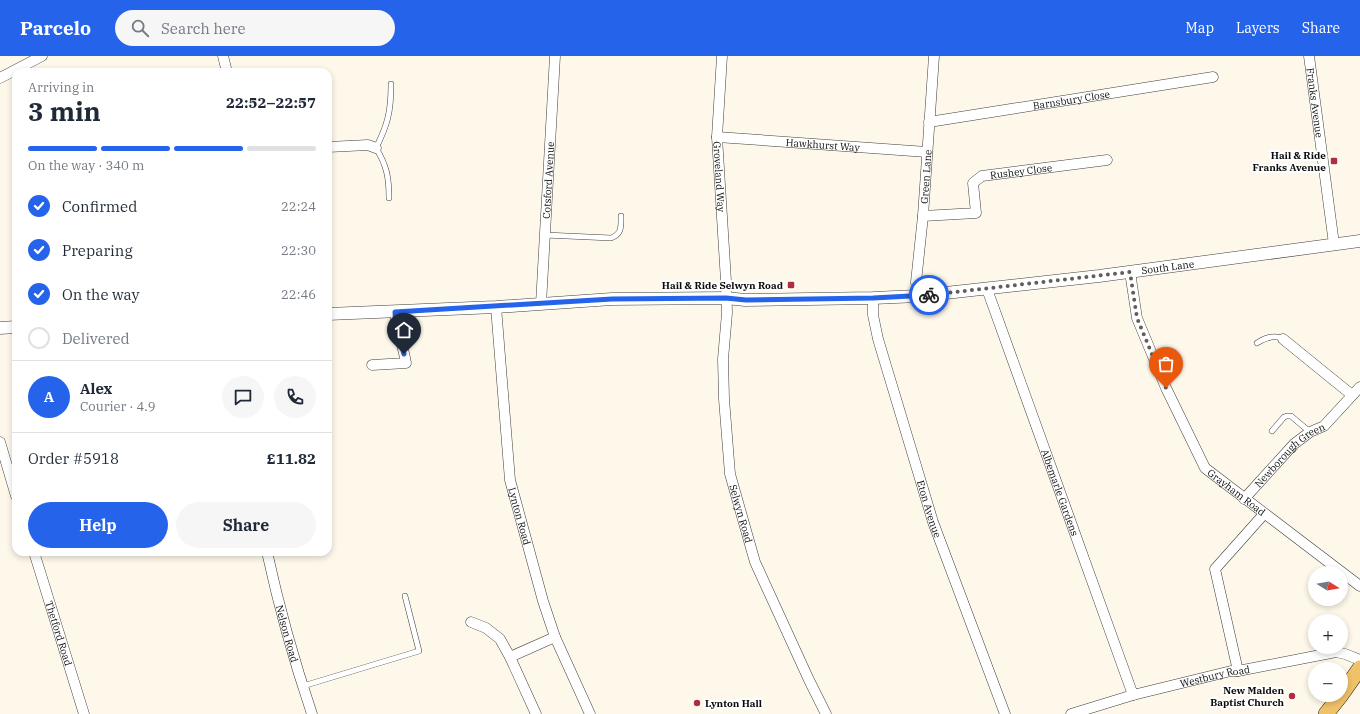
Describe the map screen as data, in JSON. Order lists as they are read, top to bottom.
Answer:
{
  "streets": {
    "street": [
      "Barnsbury Close",
      "Franks Avenue",
      "Hawkhurst Way",
      "Rushey Close",
      "Green Lane",
      "Groveland Way",
      "Cotsford Avenue",
      "South Lane",
      "Newborough Green",
      "Albemarle Gardens",
      "Grayham Road",
      "Eton Avenue",
      "Selwyn Road",
      "Lynton Road",
      "Thetford Road",
      "Nelson Road",
      "Westbury Road"
    ]
  },
  "crossings": [
    ["Barnsbury Close", "Green Lane"],
    ["Franks Avenue", "South Lane"],
    ["Hawkhurst Way", "Green Lane"],
    ["Hawkhurst Way", "Groveland Way"],
    ["Rushey Close", "Green Lane"],
    ["Green Lane", "South Lane"],
    ["Groveland Way", "South Lane"],
    ["Groveland Way", "Selwyn Road"],
    ["Cotsford Avenue", "South Lane"],
    ["South Lane", "Albemarle Gardens"],
    ["South Lane", "Grayham Road"],
    ["South Lane", "Eton Avenue"],
    ["South Lane", "Selwyn Road"],
    ["South Lane", "Lynton Road"],
    ["Newborough Green", "Grayham Road"],
    ["Albemarle Gardens", "Westbury Road"]
  ],
  "places": {
    "transit": ["Hail & Ride Franks Avenue", "Hail & Ride Selwyn Road"],
    "other": ["New Malden Baptist Church", "Lynton Hall"]
  },
  "north": "right",
  "page": {
    "header": "Parcelo",
    "search": "Search here",
    "nav": ["Map", "Layers", "Share"],
    "heading": ["3 min", "Arriving in", "22:52–22:57"],
    "panel": [
      "Alex",
      "Courier · 4.9",
      "Order #5918",
      "£11.82"
    ],
    "bar": "On the way · 340 m",
    "list": [
      ["Confirmed", "22:24"],
      ["Preparing", "22:30"],
      ["On the way", "22:46"],
      "Delivered"
    ],
    "round": "A",
    "buttons": ["Help", "Share"],
    "map_buttons": ["+", "−"]
  }
}
